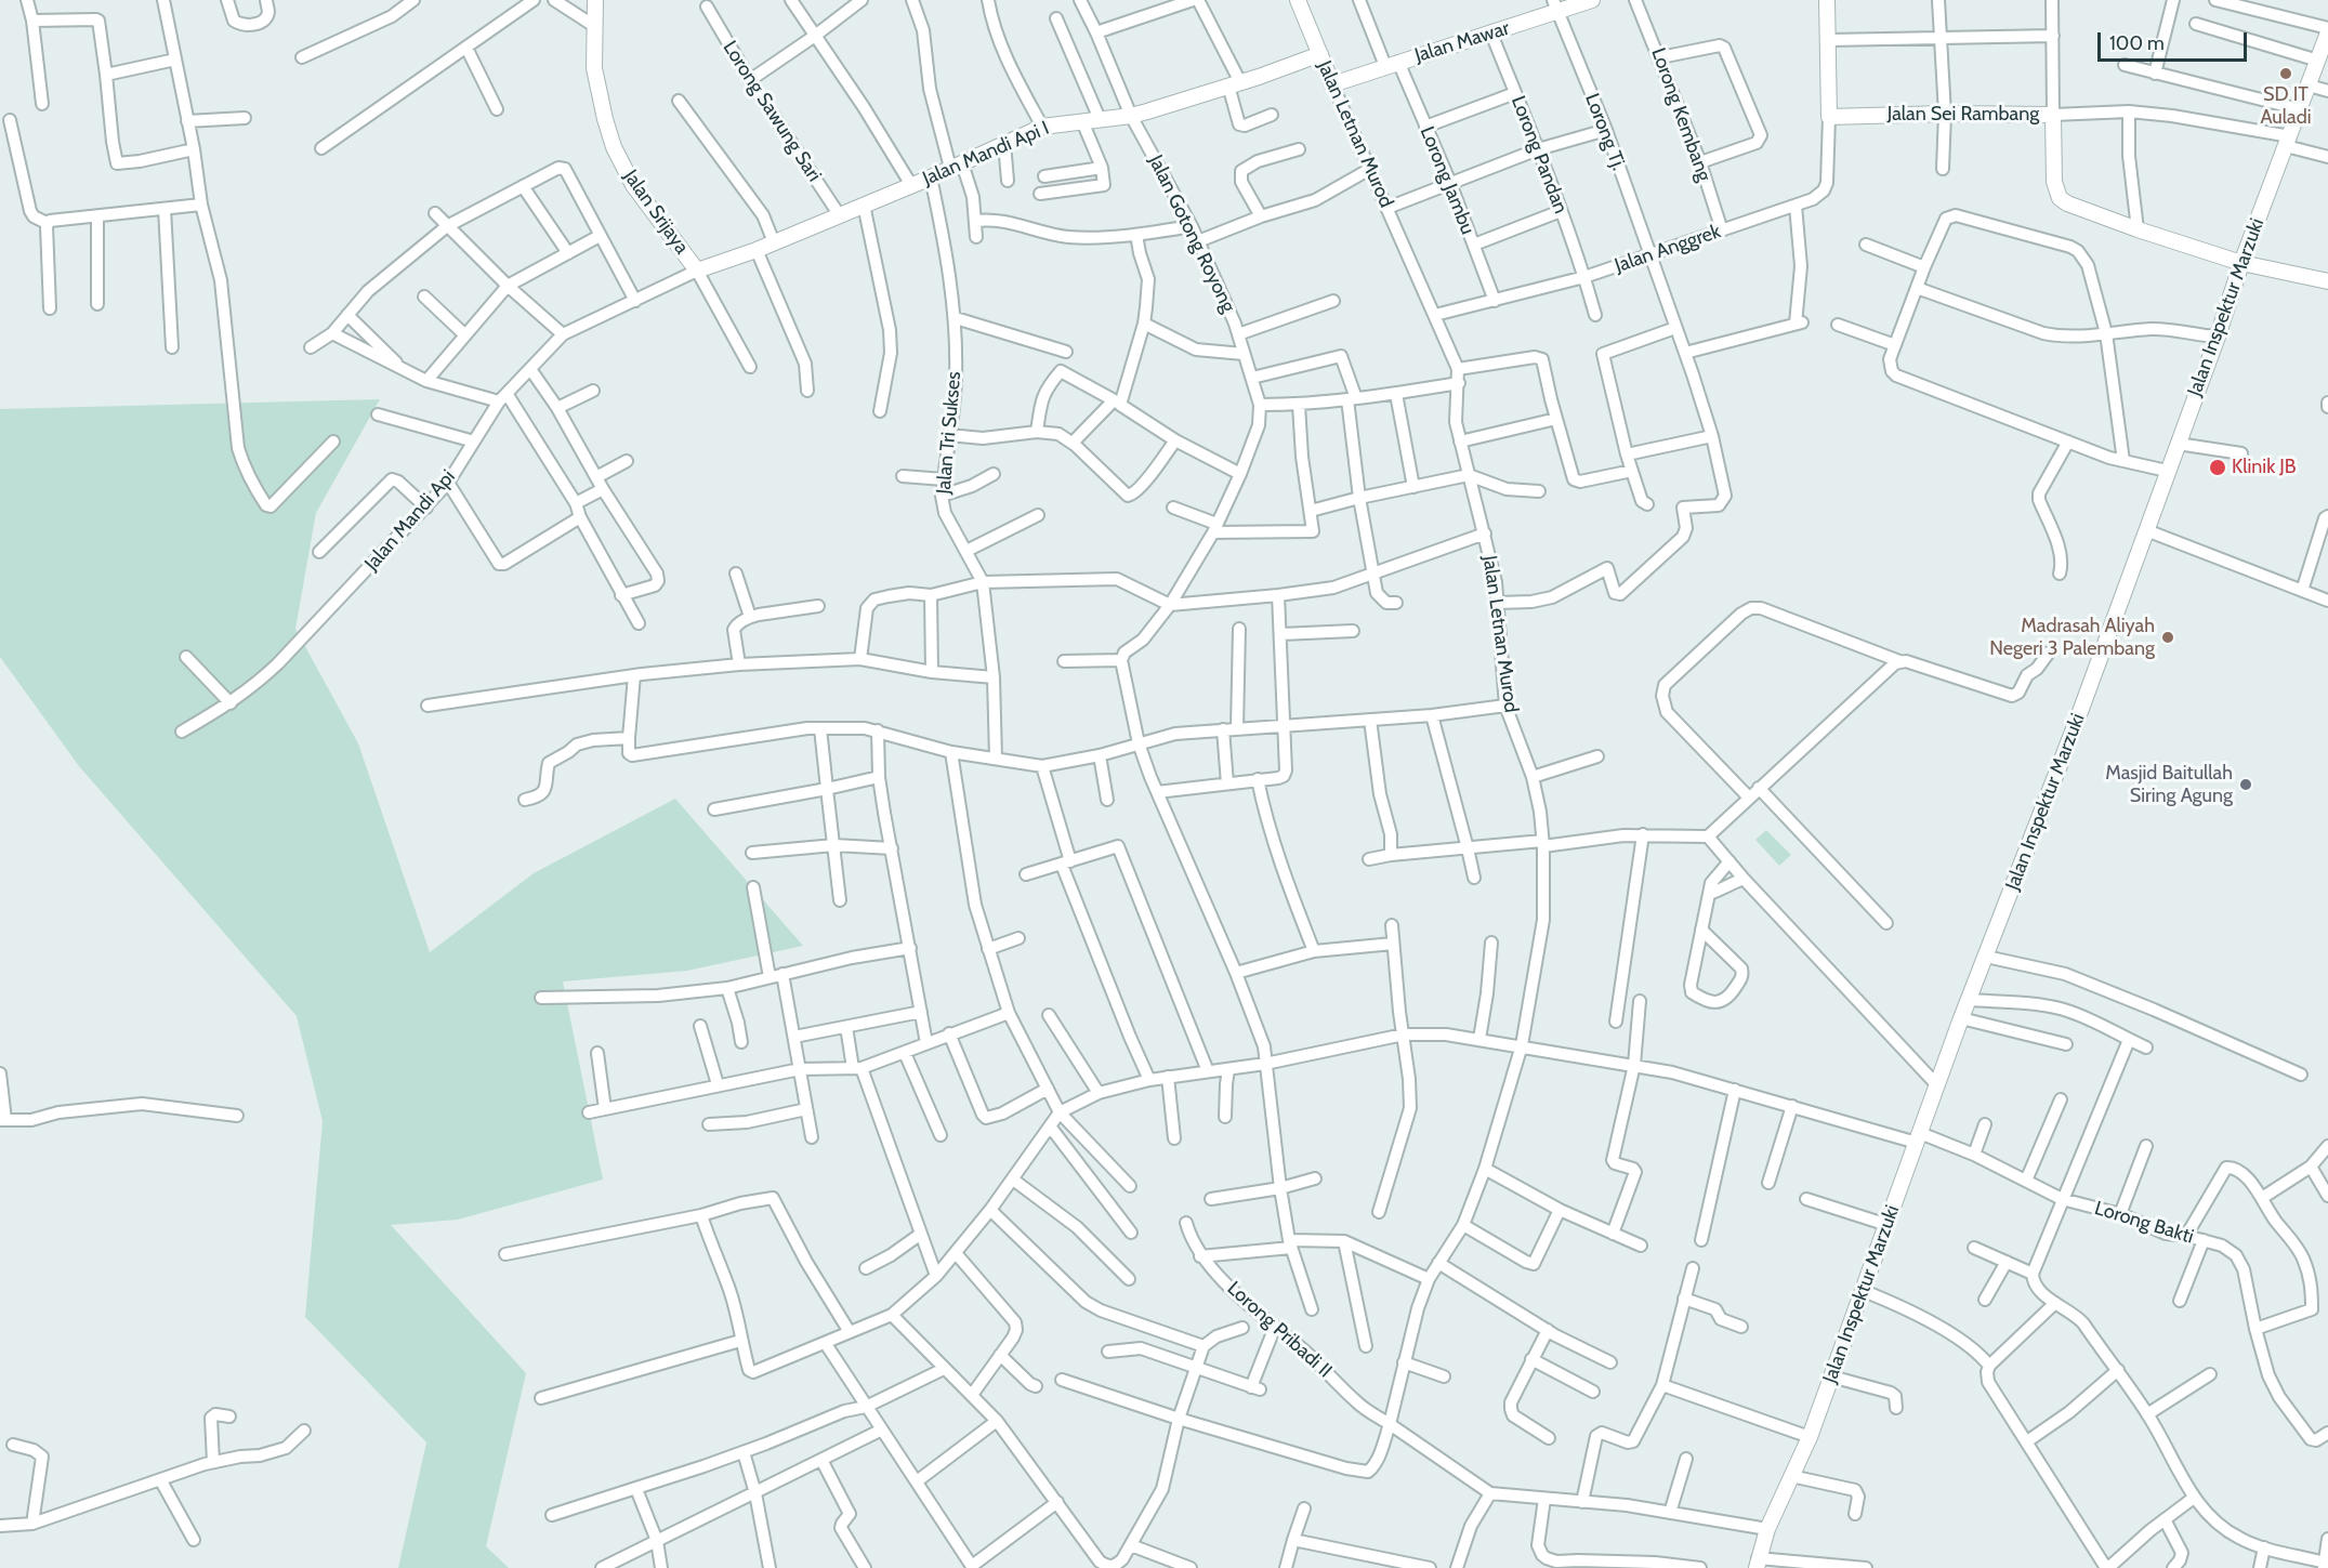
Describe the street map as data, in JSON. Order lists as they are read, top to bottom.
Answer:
{
  "streets": {
    "street": [
      "Jalan Mawar",
      "Lorong Sawung Sari",
      "Lorong Kembang",
      "Jalan Sei Rambang",
      "Lorong Tj.",
      "Jalan Letnan Murod",
      "Jalan Mandi Api I",
      "Lorong Pandan",
      "Lorong Jambu",
      "Jalan Srijaya",
      "Jalan Gotong Royong",
      "Jalan Anggrek",
      "Jalan Inspektur Marzuki",
      "Jalan Tri Sukses",
      "Jalan Mandi Api",
      "Lorong Bakti",
      "Lorong Pribadi II"
    ]
  },
  "crossings": [
    ["Jalan Mawar", "Lorong Tj."],
    ["Jalan Mawar", "Jalan Letnan Murod"],
    ["Jalan Mawar", "Lorong Pandan"],
    ["Jalan Mawar", "Lorong Jambu"],
    ["Lorong Sawung Sari", "Jalan Mandi Api I"],
    ["Lorong Kembang", "Jalan Anggrek"],
    ["Jalan Sei Rambang", "Jalan Anggrek"],
    ["Jalan Sei Rambang", "Jalan Inspektur Marzuki"],
    ["Lorong Tj.", "Jalan Letnan Murod"],
    ["Lorong Tj.", "Jalan Anggrek"],
    ["Jalan Letnan Murod", "Jalan Mandi Api I"],
    ["Jalan Letnan Murod", "Jalan Anggrek"],
    ["Jalan Letnan Murod", "Lorong Bakti"],
    ["Jalan Letnan Murod", "Lorong Pribadi II"],
    ["Jalan Mandi Api I", "Jalan Srijaya"],
    ["Jalan Mandi Api I", "Jalan Gotong Royong"],
    ["Jalan Mandi Api I", "Jalan Tri Sukses"],
    ["Jalan Mandi Api I", "Jalan Mandi Api"],
    ["Lorong Pandan", "Jalan Anggrek"],
    ["Lorong Jambu", "Jalan Anggrek"],
    ["Jalan Srijaya", "Jalan Mandi Api"],
    ["Jalan Inspektur Marzuki", "Lorong Bakti"]
  ],
  "places": [
    "SD IT Auladi",
    "Klinik JB",
    "Madrasah Aliyah Negeri 3 Palembang",
    "Masjid Baitullah Siring Agung"
  ],
  "scale_bar": "100 m"
}
